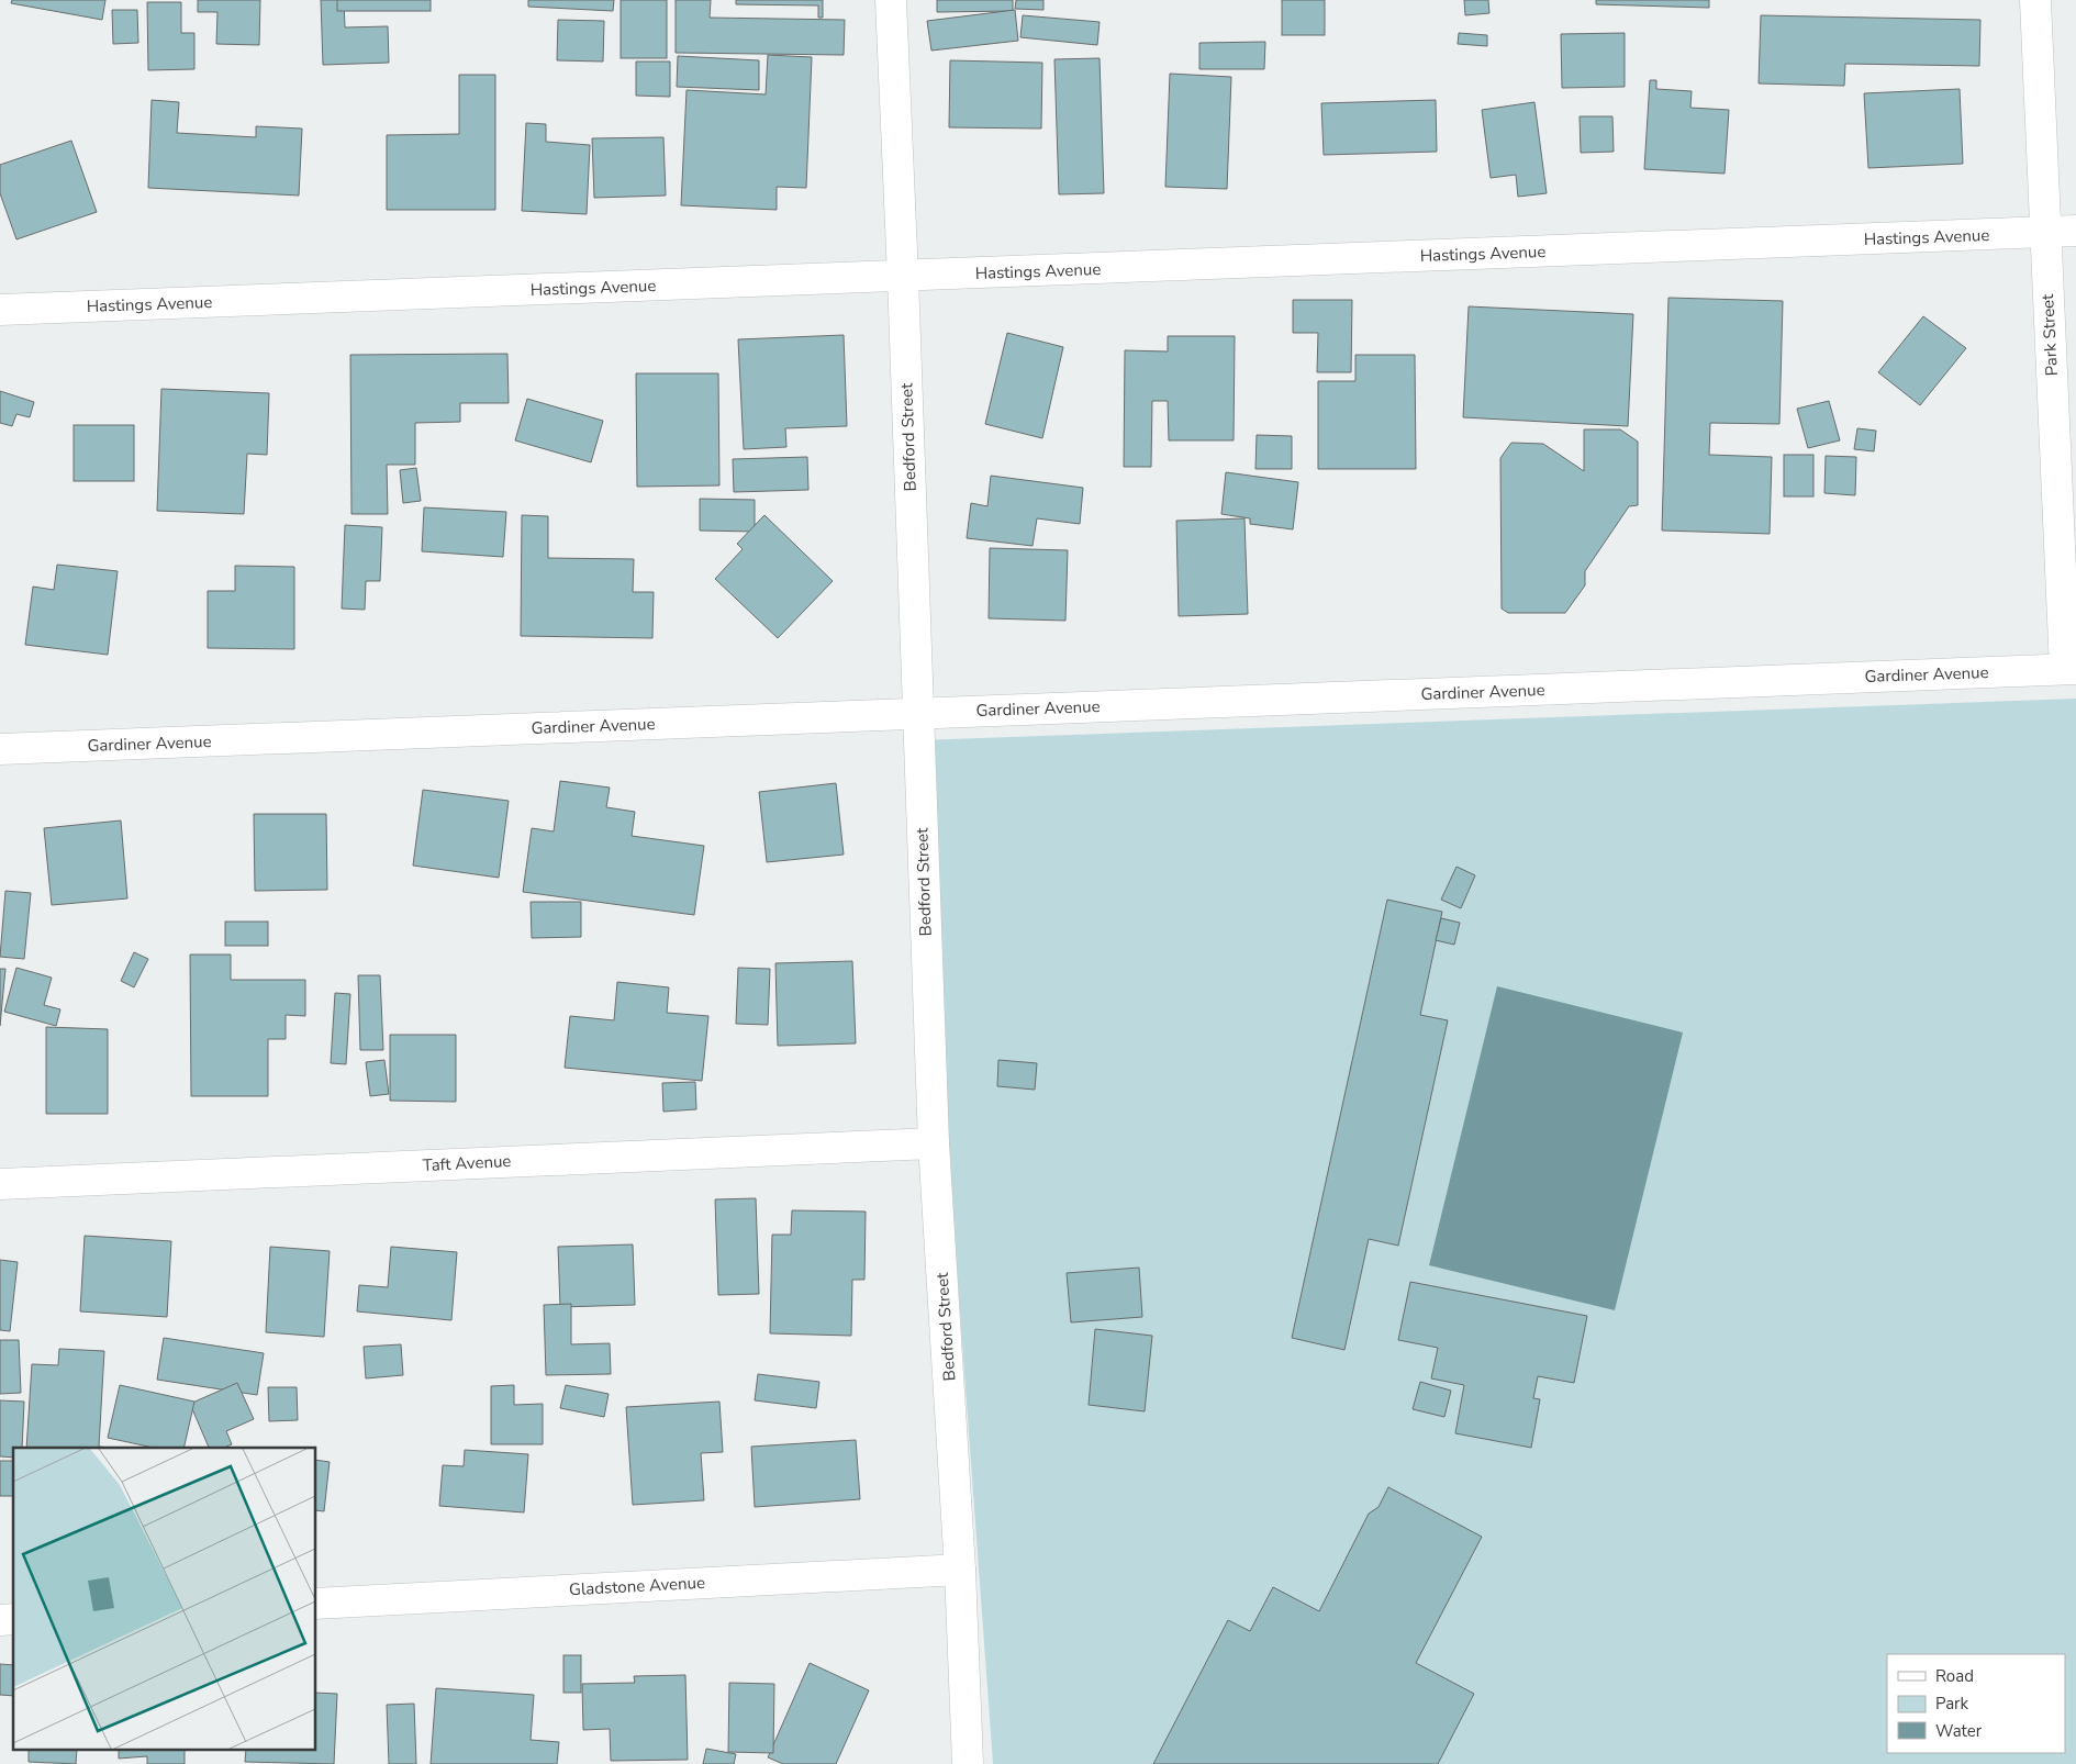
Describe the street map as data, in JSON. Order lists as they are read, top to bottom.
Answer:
{
  "streets": {
    "street": [
      "Hastings Avenue",
      "Park Street",
      "Bedford Street",
      "Gardiner Avenue",
      "Taft Avenue",
      "Gladstone Avenue"
    ]
  },
  "crossings": [
    ["Hastings Avenue", "Park Street"],
    ["Hastings Avenue", "Bedford Street"],
    ["Park Street", "Gardiner Avenue"],
    ["Bedford Street", "Gardiner Avenue"],
    ["Bedford Street", "Taft Avenue"],
    ["Bedford Street", "Gladstone Avenue"]
  ],
  "legend": ["Road", "Park", "Water"]
}
